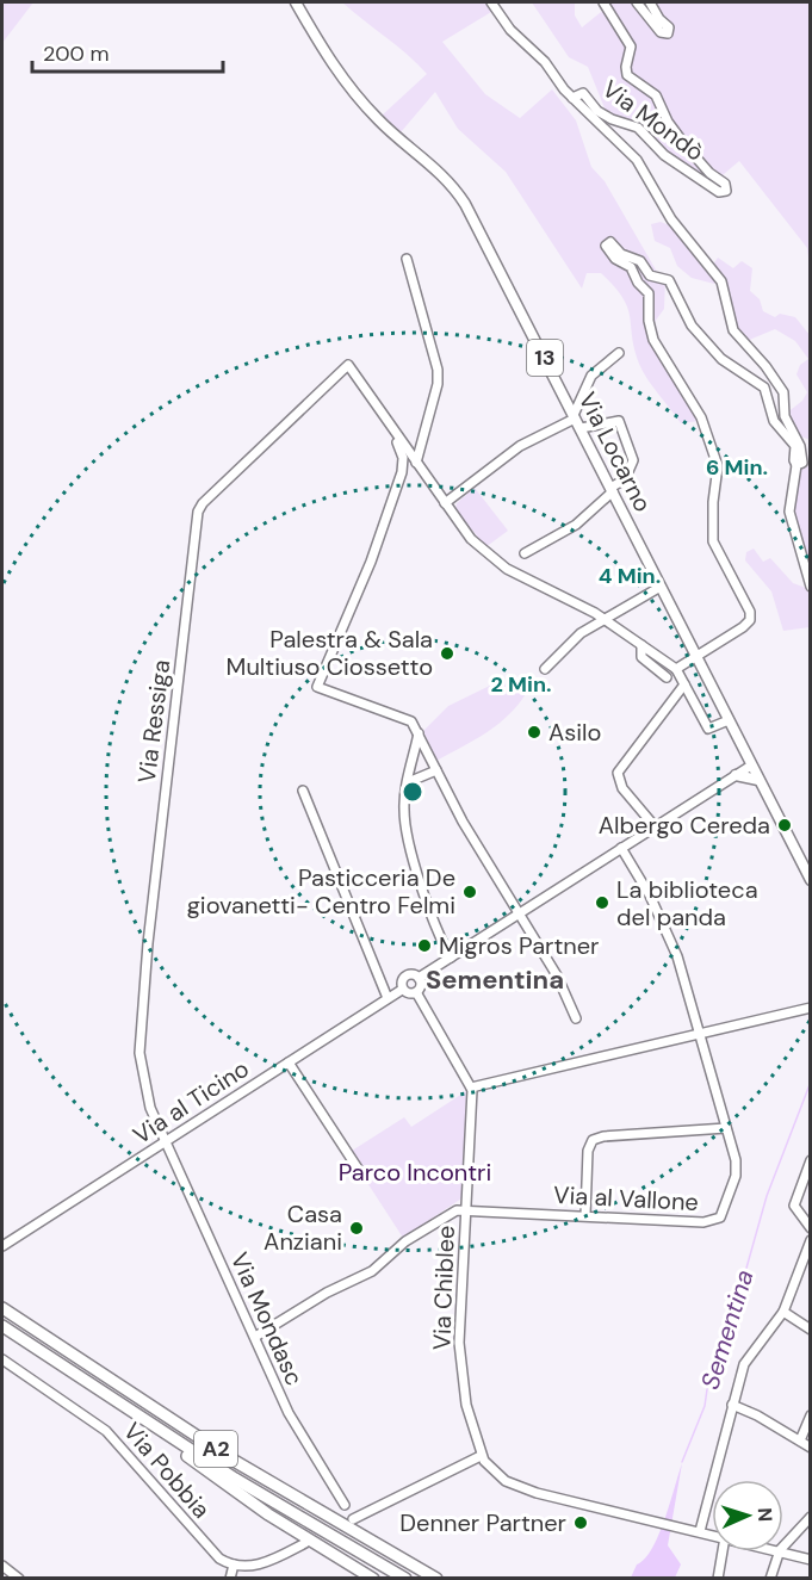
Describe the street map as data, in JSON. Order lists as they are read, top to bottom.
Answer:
{
  "streets": {
    "highway": ["A2"],
    "main road": ["13", "Via Locarno"],
    "street": [
      "Via Mondò",
      "Via Ressiga",
      "Via al Ticino",
      "Via al Vallone",
      "Via Chiblee",
      "Via Mondasc",
      "Via Pobbia"
    ]
  },
  "crossings": [
    ["Via Ressiga", "Via al Ticino"],
    ["Via Ressiga", "Via Mondasc"],
    ["Via al Ticino", "Via Mondasc"],
    ["Via al Vallone", "Via Chiblee"]
  ],
  "districts": ["Sementina"],
  "water": ["Sementina"],
  "parks": ["Parco Incontri"],
  "places": [
    "Palestra & Sala Multiuso Ciossetto",
    "Asilo",
    "Albergo Cereda",
    "Pasticceria De giovanetti- Centro Felmi",
    "La biblioteca del panda",
    "Migros Partner",
    "Casa Anziani",
    "Denner Partner"
  ],
  "scale_bar": "200 m",
  "north": "right",
  "rings": ["6 Min.", "4 Min.", "2 Min."]
}
